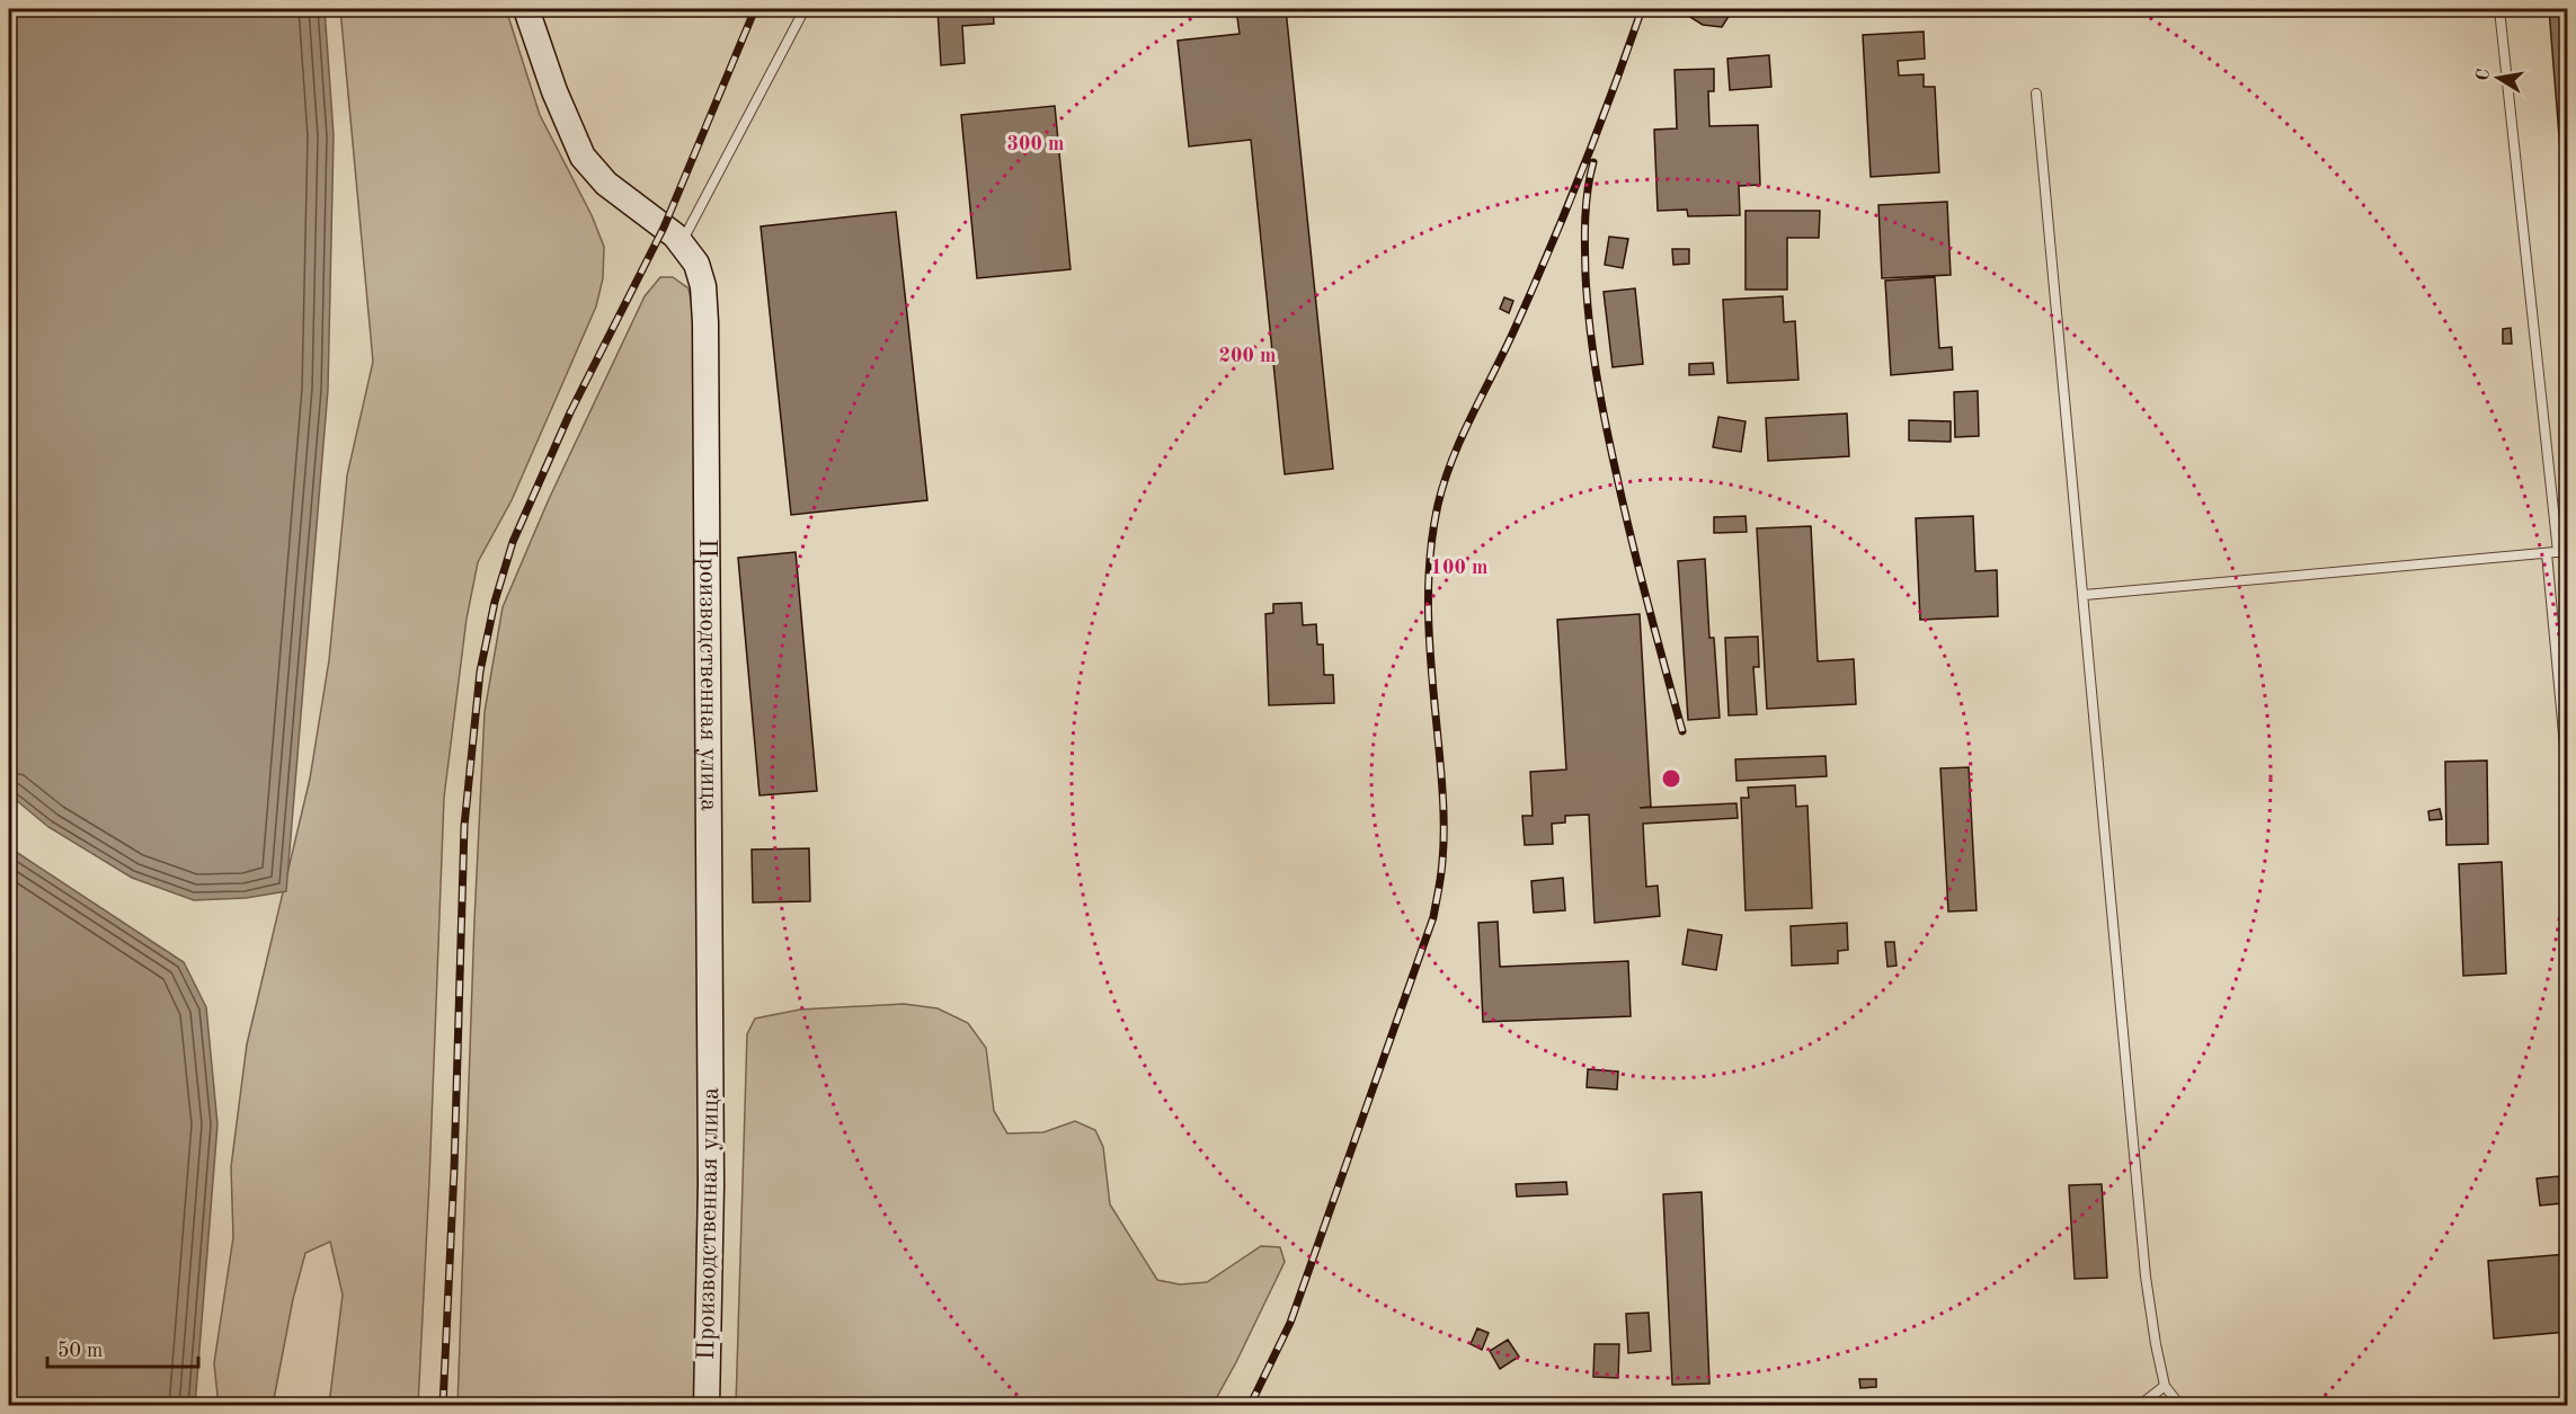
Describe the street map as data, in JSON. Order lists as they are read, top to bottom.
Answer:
{
  "streets": {
    "street": ["Производственная улица"]
  },
  "scale_bar": "50 m",
  "north": "left",
  "rings": ["300 m", "200 m", "100 m"]
}
